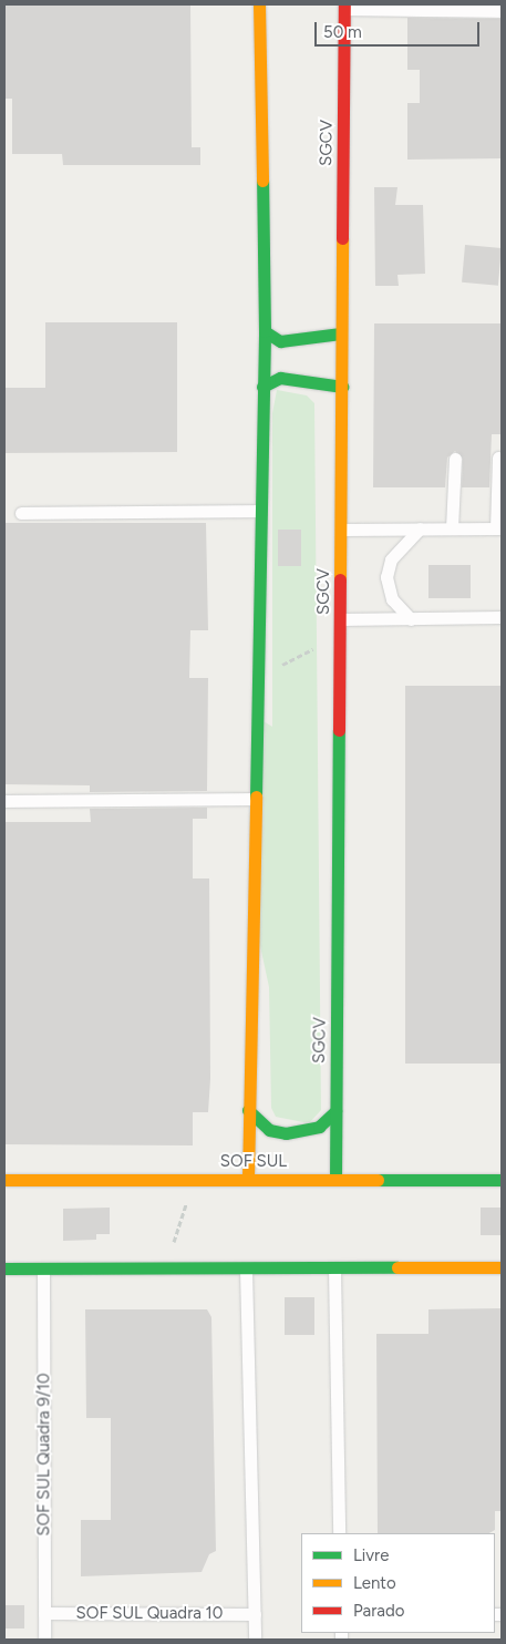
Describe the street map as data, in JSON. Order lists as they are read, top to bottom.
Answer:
{
  "streets": {
    "street": ["SGCV", "SOF SUL"],
    "lane": ["SOF SUL Quadra 9/10", "SOF SUL Quadra 10"]
  },
  "crossings": [
    ["SGCV", "SOF SUL"],
    ["SOF SUL Quadra 9/10", "SOF SUL Quadra 10"]
  ],
  "legend": ["Livre", "Lento", "Parado"],
  "scale_bar": "50 m"
}
